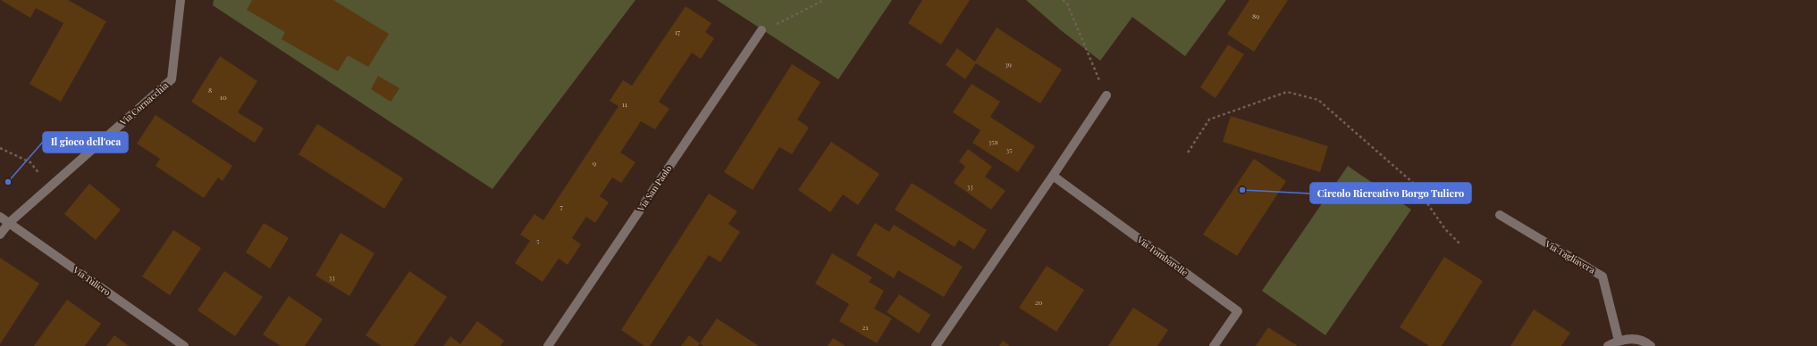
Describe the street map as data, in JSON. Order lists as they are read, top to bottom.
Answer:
{
  "streets": {
    "street": [
      "Via Cornacchia",
      "Via San Paolo",
      "Via Tombarelle",
      "Via Tagliavera",
      "Via Tuliero"
    ]
  },
  "crossings": [
    ["Via Cornacchia", "Via Tuliero"]
  ],
  "places": ["Il gioco dell'oca", "Circolo Ricreativo Borgo Tuliero"],
  "house_numbers": [
    "89",
    "17",
    "39",
    "8",
    "10",
    "11",
    "35a",
    "35",
    "9",
    "33",
    "7",
    "5",
    "33",
    "20",
    "21"
  ]
}
